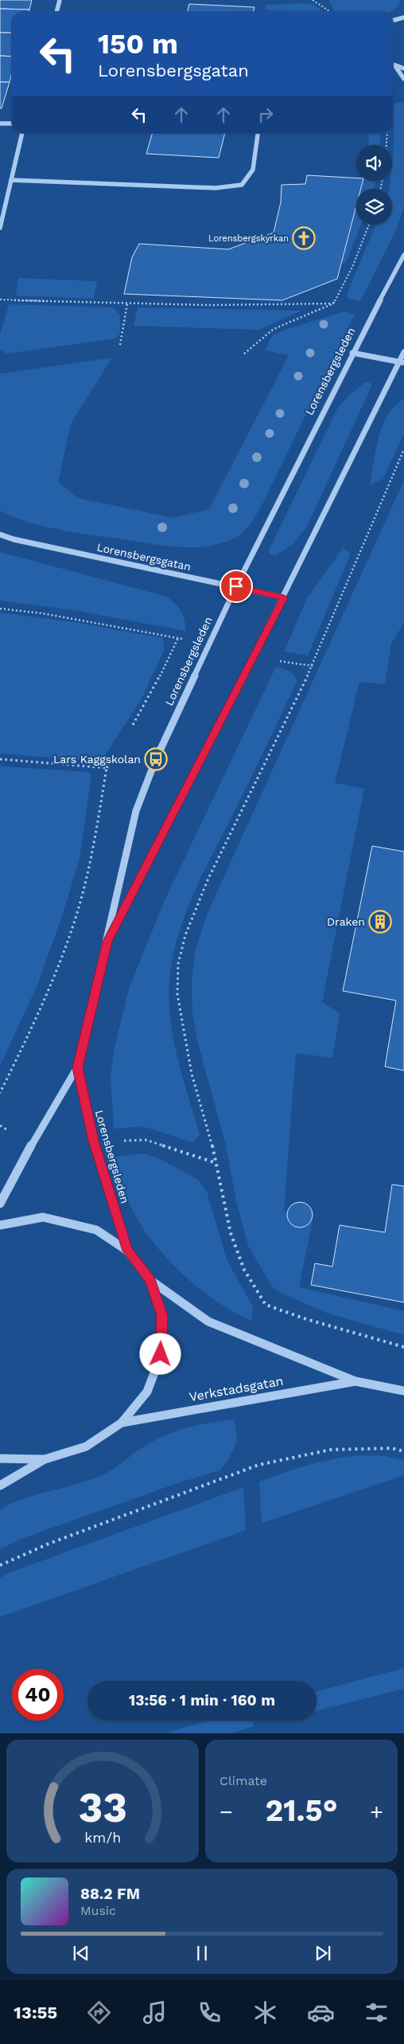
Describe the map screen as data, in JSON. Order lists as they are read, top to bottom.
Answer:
{
  "streets": {
    "street": ["Lorensbergsleden", "Lorensbergsgatan", "Verkstadsgatan"]
  },
  "crossings": [
    ["Lorensbergsleden", "Lorensbergsgatan"],
    ["Lorensbergsleden", "Verkstadsgatan"]
  ],
  "places": {
    "church": ["Lorensbergskyrkan"],
    "bus stop": ["Lars Kaggskolan"],
    "building": ["Draken"]
  },
  "page": {
    "turn": ["150 m", "Lorensbergsgatan"],
    "limit": "40",
    "trip": "13:56 · 1 min · 160 m",
    "tile": "Climate",
    "heat": ["−", "21.5°", "+"],
    "song": ["88.2 FM", "Music"],
    "tabs": "13:55",
    "gauge": ["33", "km/h"]
  }
}
